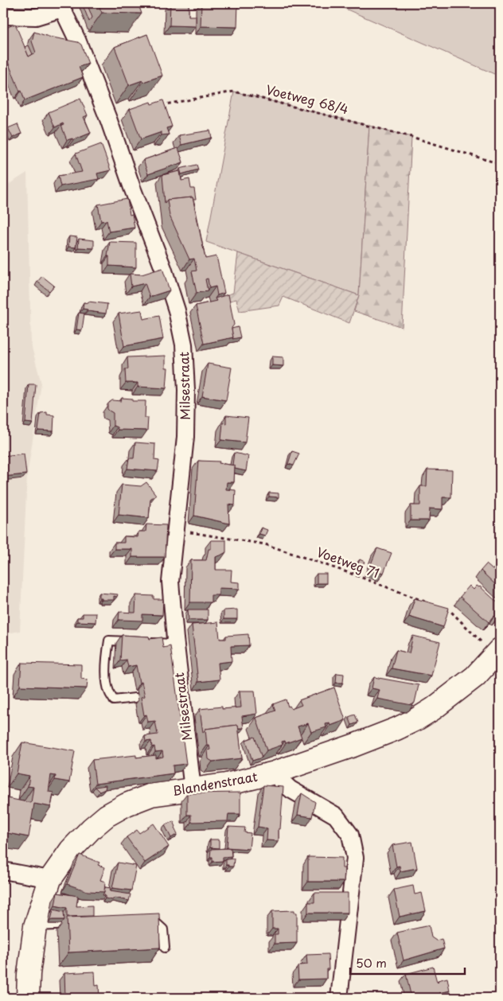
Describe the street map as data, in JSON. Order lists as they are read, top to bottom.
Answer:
{
  "streets": {
    "street": ["Milsestraat", "Blandenstraat"],
    "path": ["Voetweg 68/4", "Voetweg 71"]
  },
  "crossings": [
    ["Milsestraat", "Voetweg 71"],
    ["Milsestraat", "Blandenstraat"]
  ],
  "scale_bar": "50 m"
}
